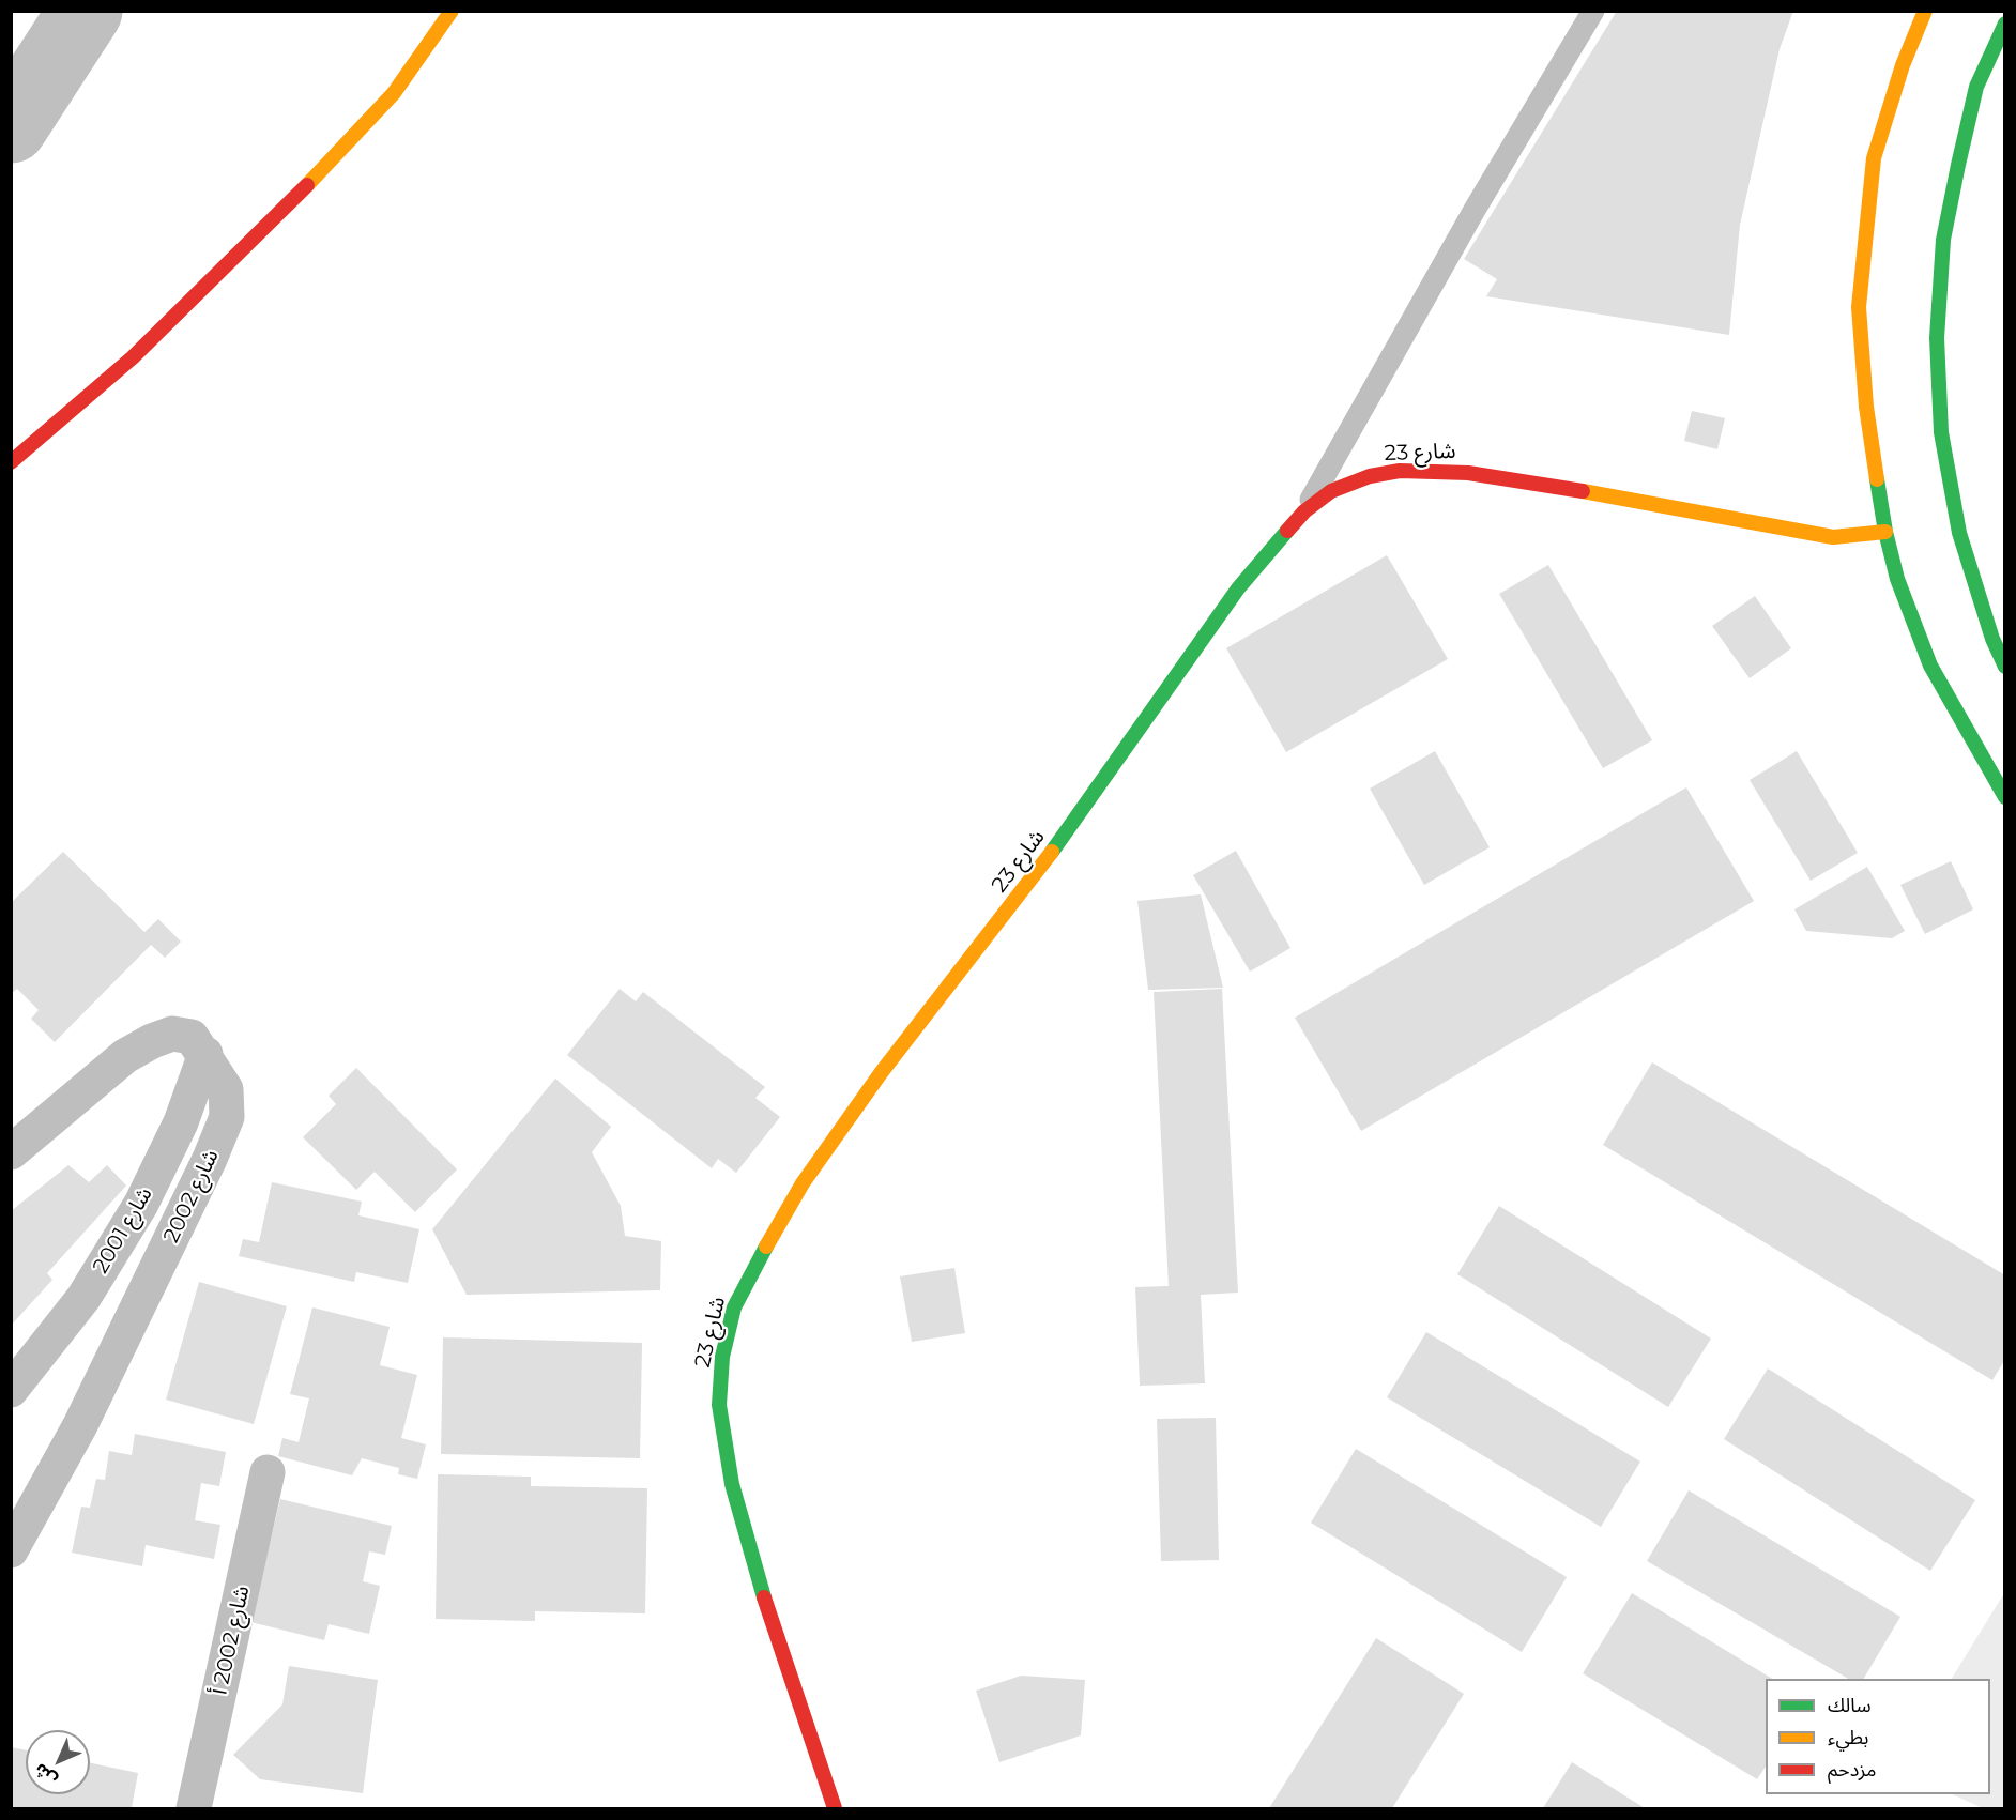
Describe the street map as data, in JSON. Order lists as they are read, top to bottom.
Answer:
{
  "streets": {
    "main road": ["شارع 23"],
    "street": ["شارع 2002", "شارع 2001", "شارع 2002 أ"]
  },
  "crossings": [
    ["شارع 2002", "شارع 2001"]
  ],
  "legend": ["سالك", "بطيء", "مزدحم"],
  "north": "bottom left"
}
